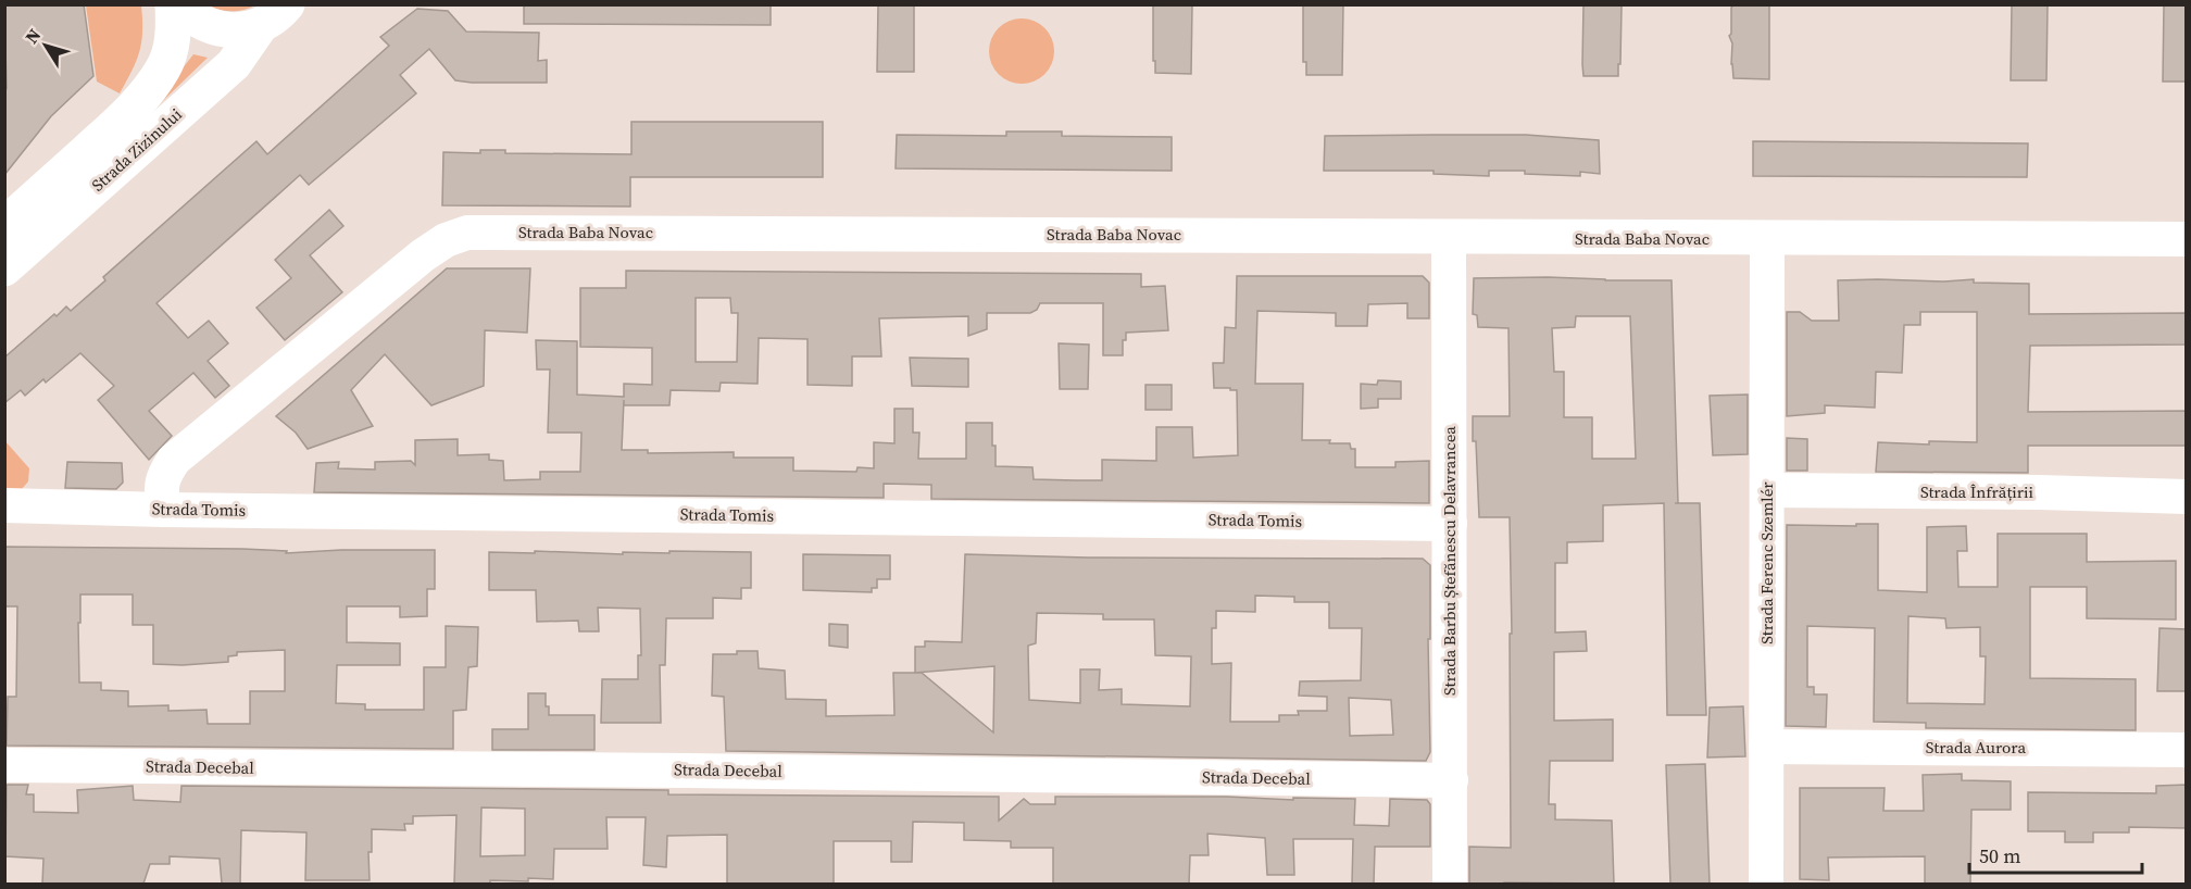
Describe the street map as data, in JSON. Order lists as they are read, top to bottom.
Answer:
{
  "streets": {
    "main road": ["Strada Zizinului"],
    "street": [
      "Strada Baba Novac",
      "Strada Înfrățirii",
      "Strada Tomis",
      "Strada Barbu Ștefănescu Delavrancea",
      "Strada Ferenc Szemlér",
      "Strada Aurora",
      "Strada Decebal"
    ]
  },
  "crossings": [
    ["Strada Baba Novac", "Strada Tomis"],
    ["Strada Baba Novac", "Strada Barbu Ștefănescu Delavrancea"],
    ["Strada Baba Novac", "Strada Ferenc Szemlér"],
    ["Strada Înfrățirii", "Strada Ferenc Szemlér"],
    ["Strada Tomis", "Strada Barbu Ștefănescu Delavrancea"],
    ["Strada Barbu Ștefănescu Delavrancea", "Strada Decebal"],
    ["Strada Ferenc Szemlér", "Strada Aurora"]
  ],
  "scale_bar": "50 m",
  "north": "top left"
}
